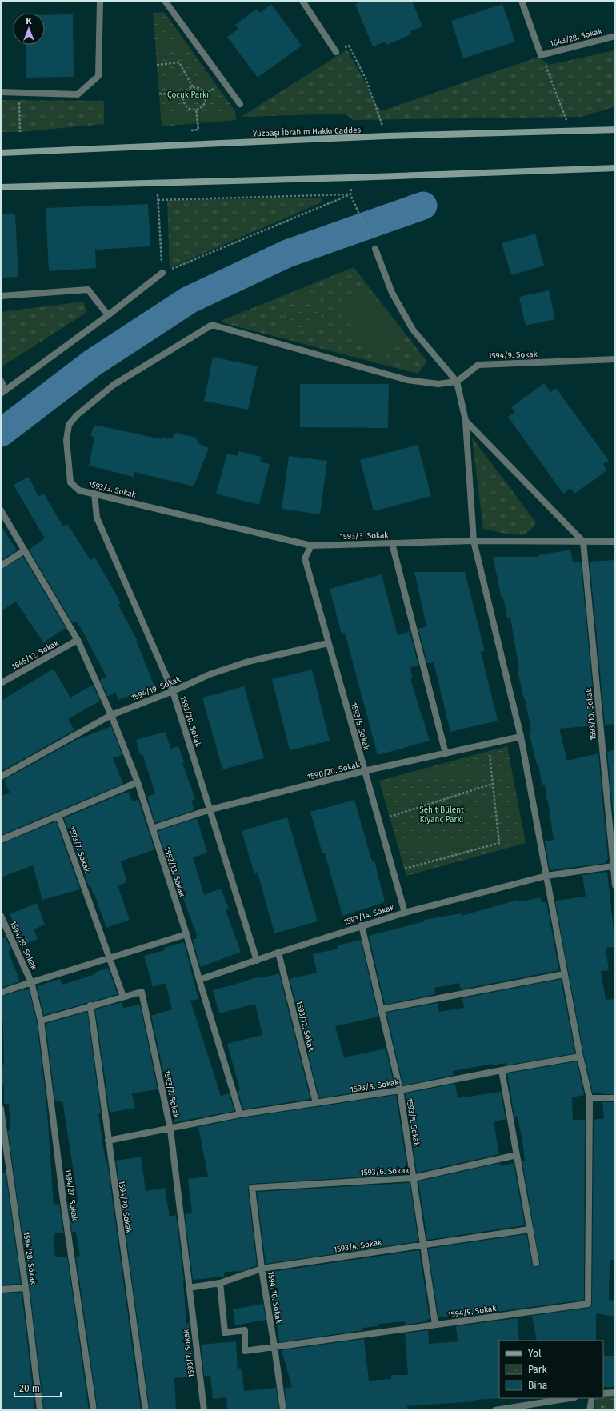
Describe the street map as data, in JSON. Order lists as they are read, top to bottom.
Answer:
{
  "streets": {
    "main road": ["Yüzbaşı İbrahim Hakkı Caddesi"],
    "street": [
      "1643/28. Sokak",
      "1594/9. Sokak",
      "1593/3. Sokak",
      "1645/12. Sokak",
      "1594/19. Sokak",
      "1593/10. Sokak",
      "1593/20. Sokak",
      "1593/5. Sokak",
      "1590/20. Sokak",
      "1593/7. Sokak",
      "1593/13. Sokak",
      "1593/14. Sokak",
      "1593/12. Sokak",
      "1593/8. Sokak",
      "1593/6. Sokak",
      "1594/27. Sokak",
      "1594/20. Sokak",
      "1593/4. Sokak",
      "1594/28. Sokak",
      "1594/10. Sokak"
    ]
  },
  "crossings": [
    ["1594/9. Sokak", "1593/3. Sokak"],
    ["1594/9. Sokak", "1593/5. Sokak"],
    ["1594/9. Sokak", "1593/4. Sokak"],
    ["1594/9. Sokak", "1594/10. Sokak"],
    ["1593/3. Sokak", "1593/10. Sokak"],
    ["1593/3. Sokak", "1593/20. Sokak"],
    ["1593/3. Sokak", "1593/5. Sokak"],
    ["1645/12. Sokak", "1593/13. Sokak"],
    ["1594/19. Sokak", "1593/20. Sokak"],
    ["1594/19. Sokak", "1593/5. Sokak"],
    ["1594/19. Sokak", "1593/13. Sokak"],
    ["1594/19. Sokak", "1594/27. Sokak"],
    ["1593/10. Sokak", "1593/14. Sokak"],
    ["1593/20. Sokak", "1590/20. Sokak"],
    ["1593/20. Sokak", "1593/14. Sokak"],
    ["1593/5. Sokak", "1590/20. Sokak"],
    ["1593/5. Sokak", "1593/14. Sokak"],
    ["1593/5. Sokak", "1593/8. Sokak"],
    ["1593/5. Sokak", "1593/6. Sokak"],
    ["1593/5. Sokak", "1593/4. Sokak"],
    ["1590/20. Sokak", "1593/13. Sokak"],
    ["1593/7. Sokak", "1593/8. Sokak"],
    ["1593/7. Sokak", "1593/4. Sokak"],
    ["1593/13. Sokak", "1593/14. Sokak"],
    ["1593/13. Sokak", "1593/8. Sokak"],
    ["1593/14. Sokak", "1593/12. Sokak"],
    ["1593/12. Sokak", "1593/8. Sokak"],
    ["1593/8. Sokak", "1594/20. Sokak"],
    ["1593/6. Sokak", "1594/10. Sokak"],
    ["1593/4. Sokak", "1594/10. Sokak"]
  ],
  "parks": ["Çocuk Parkı", "Şehit Bülent Kıyanç Parkı"],
  "legend": ["Yol", "Park", "Bina"],
  "scale_bar": "20 m",
  "north": "top"
}
